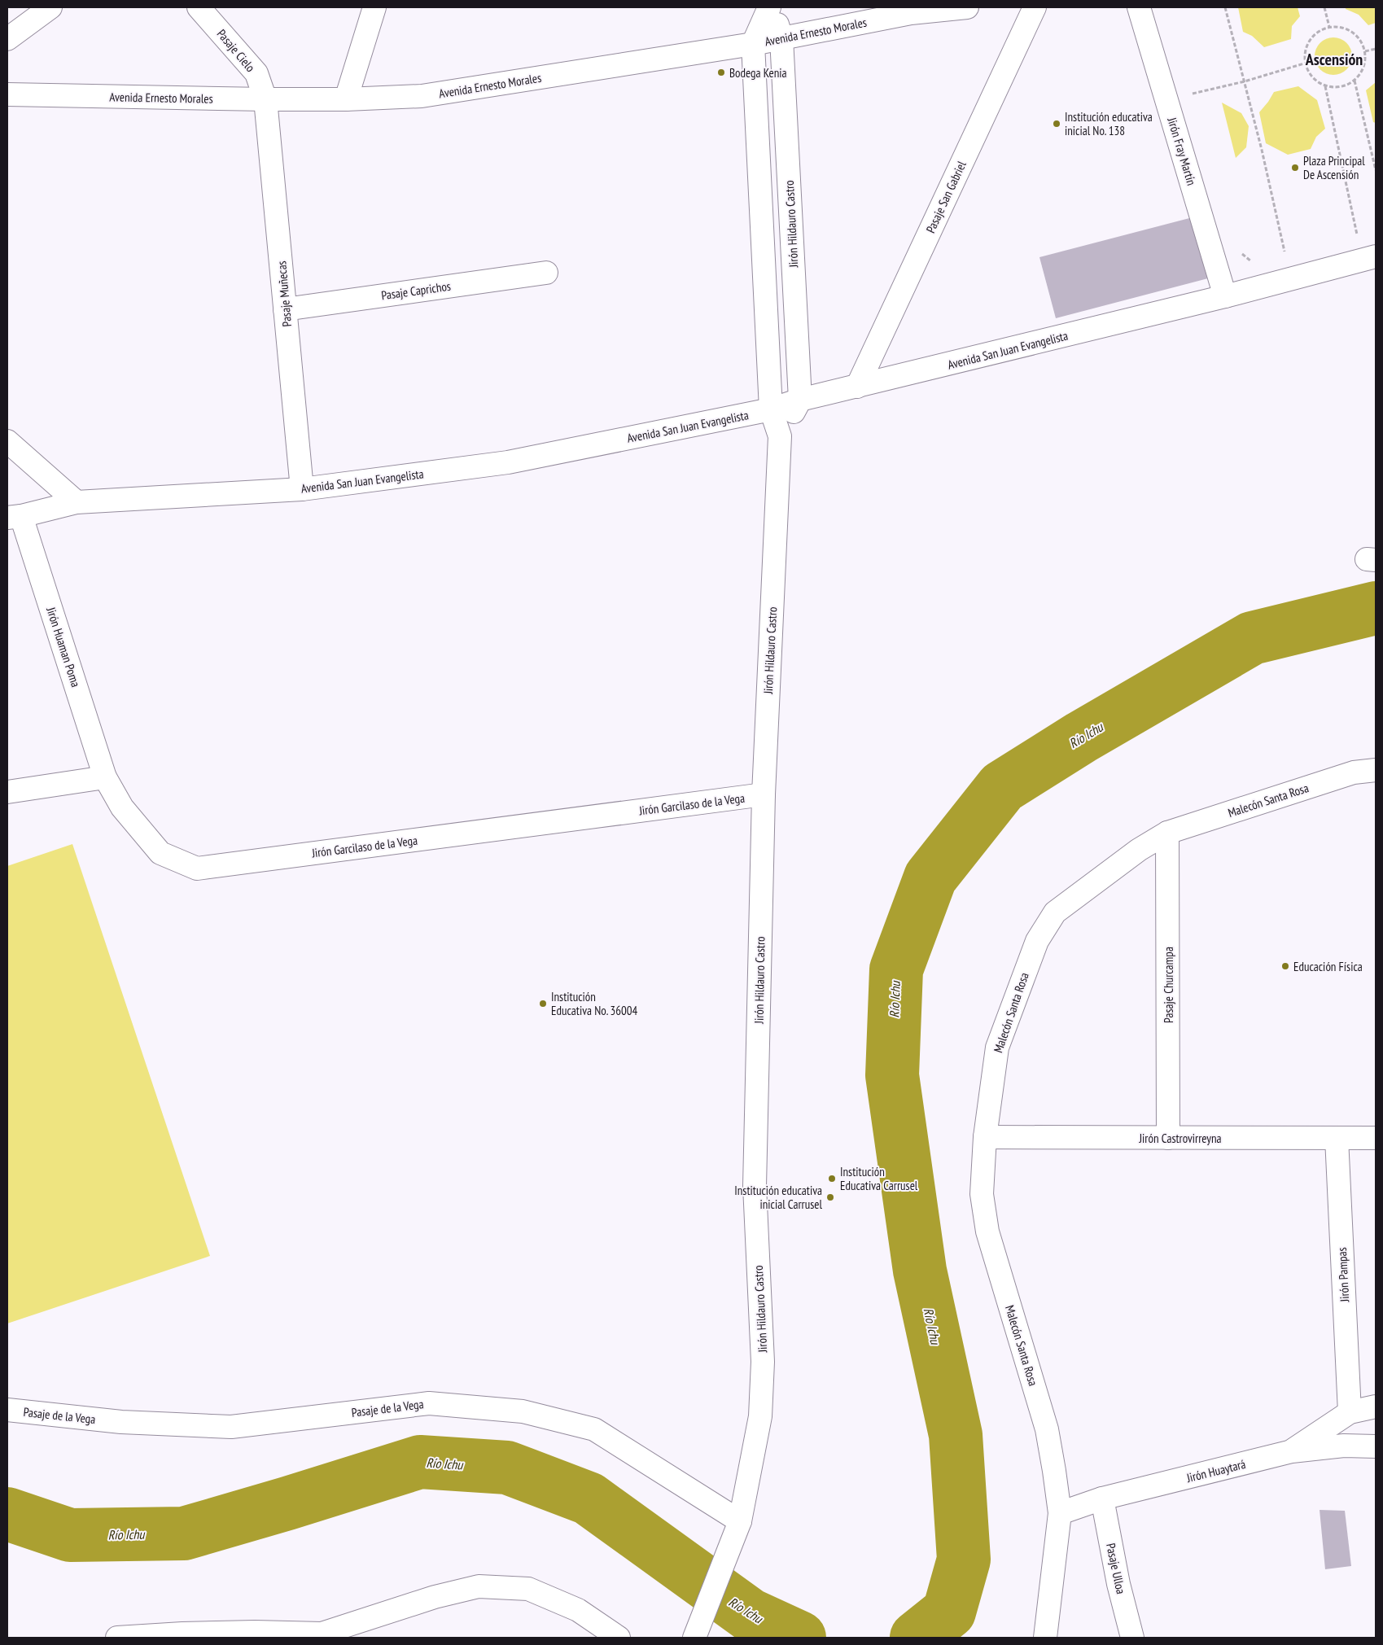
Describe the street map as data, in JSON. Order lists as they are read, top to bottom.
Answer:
{
  "streets": {
    "street": [
      "Avenida Ernesto Morales",
      "Pasaje Cielo",
      "Jirón Fray Martín",
      "Pasaje San Gabriel",
      "Jirón Hildauro Castro",
      "Pasaje Caprichos",
      "Pasaje Muñecas",
      "Avenida San Juan Evangelista",
      "Jirón Huaman Poma",
      "Malecón Santa Rosa",
      "Jirón Garcilaso de la Vega",
      "Pasaje Churcampa",
      "Jirón Castrovirreyna",
      "Jirón Pampas",
      "Pasaje de la Vega",
      "Jirón Huaytará",
      "Pasaje Ulloa"
    ]
  },
  "crossings": [
    ["Avenida Ernesto Morales", "Pasaje Cielo"],
    ["Avenida Ernesto Morales", "Jirón Hildauro Castro"],
    ["Avenida Ernesto Morales", "Pasaje Muñecas"],
    ["Pasaje Cielo", "Pasaje Muñecas"],
    ["Jirón Fray Martín", "Avenida San Juan Evangelista"],
    ["Pasaje San Gabriel", "Avenida San Juan Evangelista"],
    ["Jirón Hildauro Castro", "Avenida San Juan Evangelista"],
    ["Jirón Hildauro Castro", "Jirón Garcilaso de la Vega"],
    ["Jirón Hildauro Castro", "Pasaje de la Vega"],
    ["Pasaje Caprichos", "Pasaje Muñecas"],
    ["Pasaje Muñecas", "Avenida San Juan Evangelista"],
    ["Avenida San Juan Evangelista", "Jirón Huaman Poma"],
    ["Jirón Huaman Poma", "Jirón Garcilaso de la Vega"],
    ["Malecón Santa Rosa", "Pasaje Churcampa"],
    ["Malecón Santa Rosa", "Jirón Castrovirreyna"],
    ["Malecón Santa Rosa", "Jirón Huaytará"],
    ["Pasaje Churcampa", "Jirón Castrovirreyna"],
    ["Jirón Castrovirreyna", "Jirón Pampas"],
    ["Jirón Huaytará", "Pasaje Ulloa"]
  ],
  "districts": ["Ascensión"],
  "water": ["Río Ichu"],
  "places": [
    "Bodega Kenia",
    "Institución educativa inicial No. 138",
    "Plaza Principal De Ascensión",
    "Educación Física",
    "Institución Educativa No. 36004",
    "Institución Educativa Carrusel",
    "Institución educativa inicial Carrusel"
  ]
}
